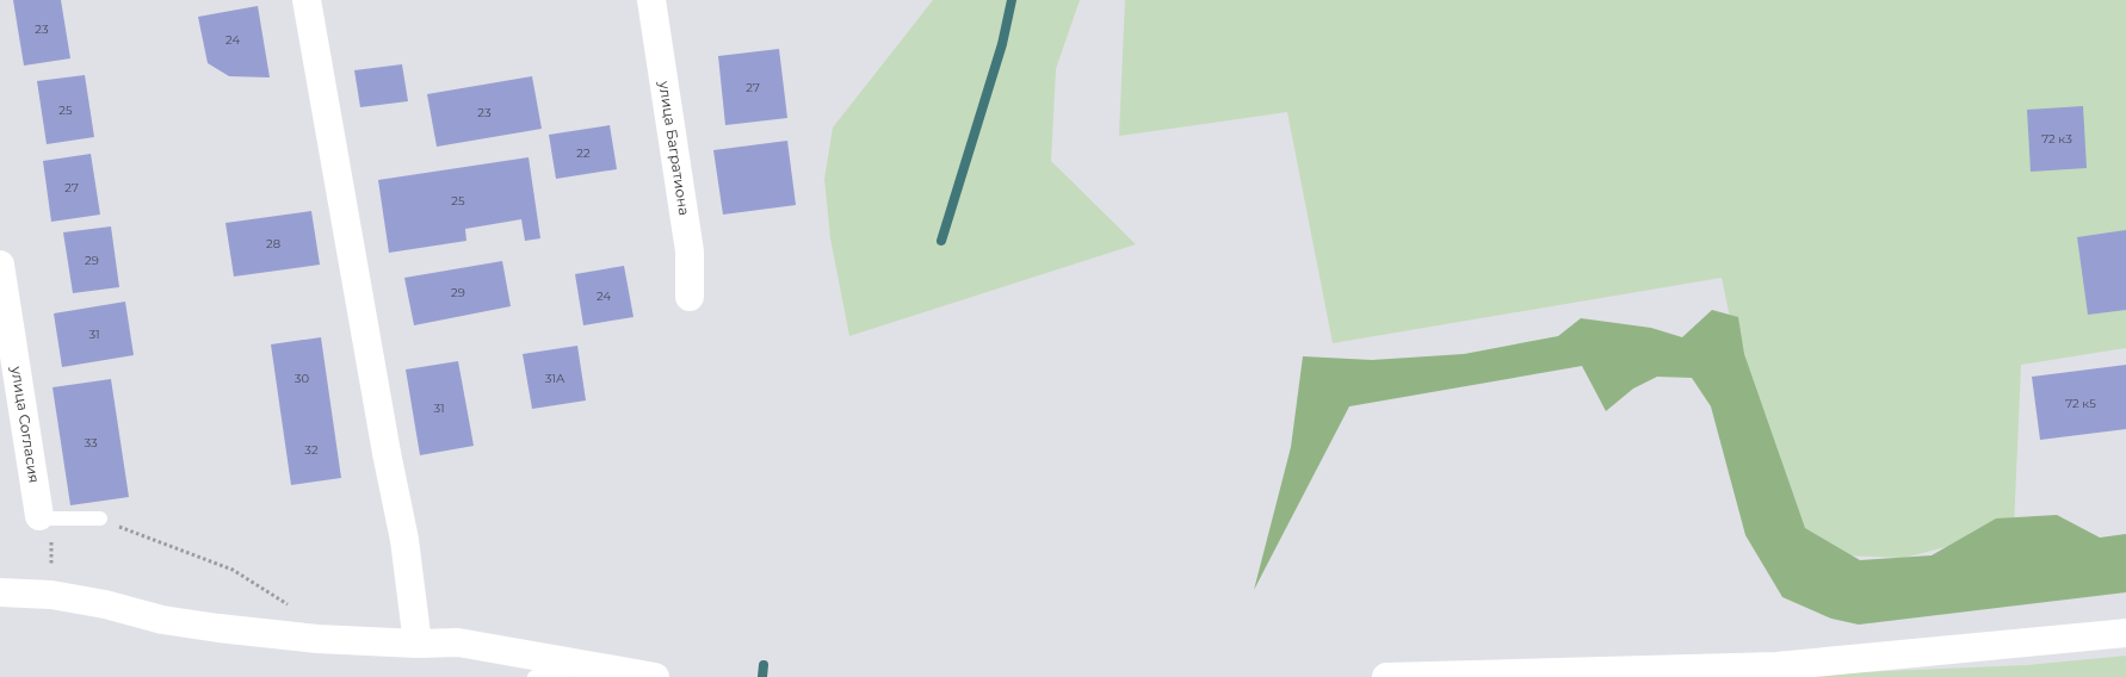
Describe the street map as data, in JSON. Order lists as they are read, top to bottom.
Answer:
{
  "streets": {
    "street": ["улица Багратиона", "улица Согласия"]
  },
  "house_numbers": [
    "23",
    "24",
    "27",
    "25",
    "23",
    "72 к3",
    "22",
    "27",
    "25",
    "28",
    "29",
    "29",
    "24",
    "31",
    "30",
    "31А",
    "72 к5",
    "31",
    "33",
    "32"
  ]
}
